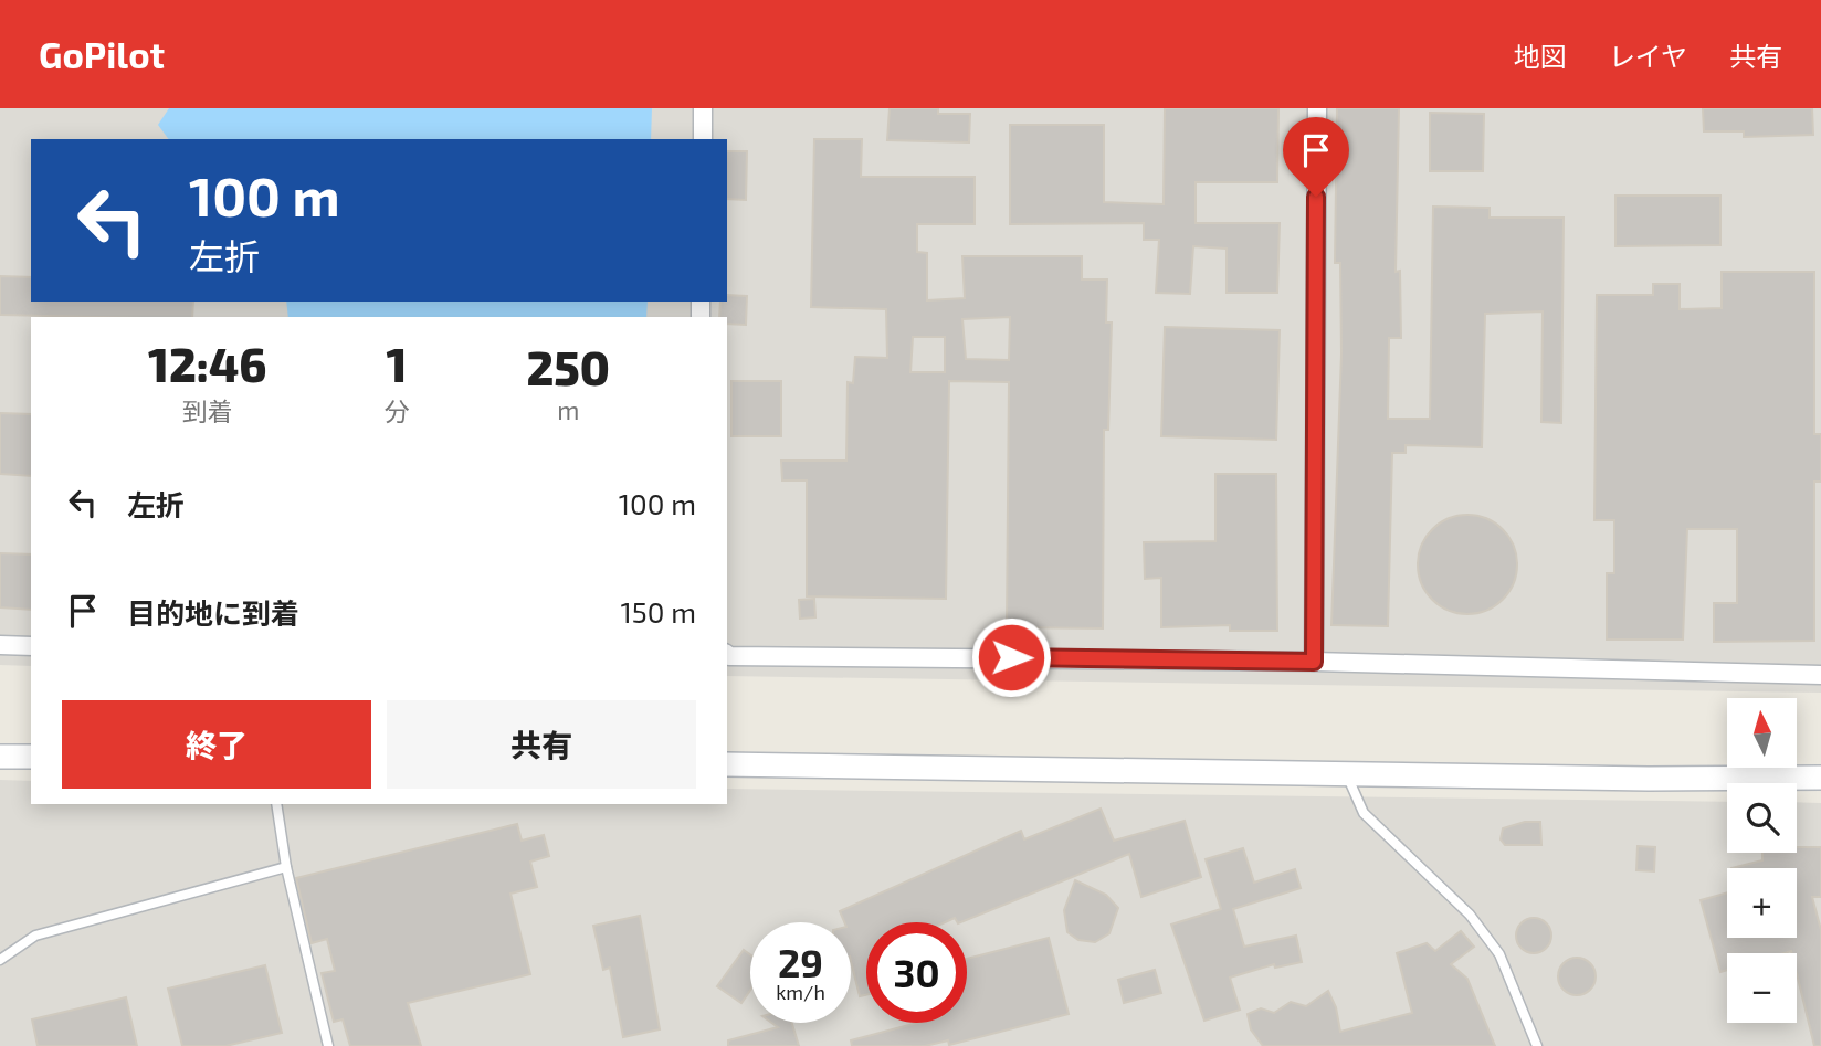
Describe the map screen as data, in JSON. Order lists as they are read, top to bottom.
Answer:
{
  "north": "top",
  "page": {
    "header": "GoPilot",
    "nav": ["地図", "レイヤ", "共有"],
    "turn": ["100 m", "左折"],
    "eta": [
      "12:46",
      "到着",
      "1",
      "分",
      "250",
      "m"
    ],
    "list": [
      {
        "name": "左折",
        "value": "100 m"
      },
      {
        "name": "目的地に到着",
        "value": "150 m"
      }
    ],
    "buttons": ["終了", "共有"],
    "map_buttons": ["+", "−"],
    "speed": "29 km/h",
    "limit": "30"
  }
}
